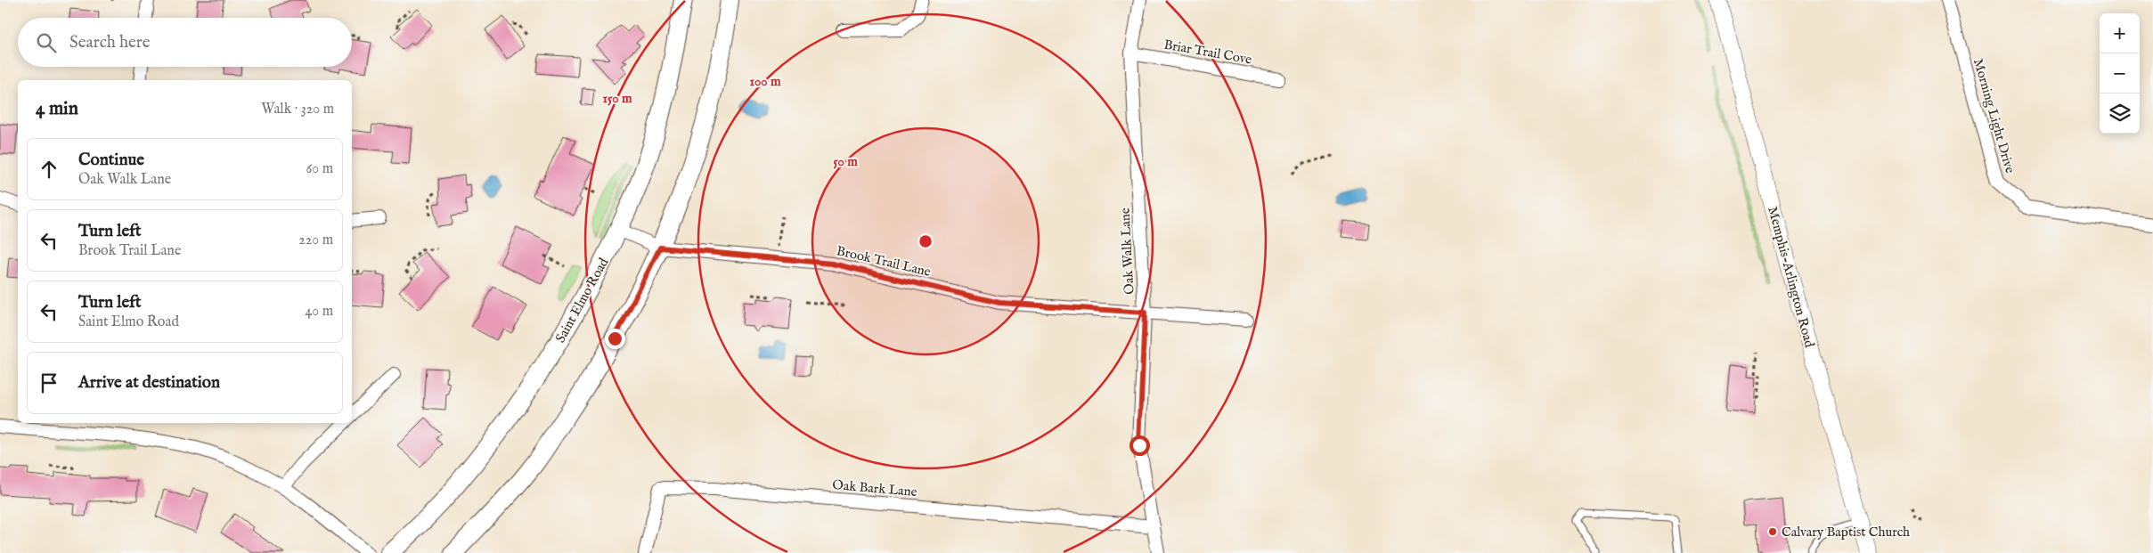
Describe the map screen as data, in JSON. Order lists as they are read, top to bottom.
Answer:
{
  "streets": {
    "main road": ["Saint Elmo Road"],
    "street": [
      "Briar Trail Cove",
      "Morning Light Drive",
      "Oak Walk Lane",
      "Brook Trail Lane",
      "Memphis-Arlington Road",
      "Oak Bark Lane"
    ]
  },
  "crossings": [
    ["Briar Trail Cove", "Oak Walk Lane"],
    ["Oak Walk Lane", "Brook Trail Lane"],
    ["Oak Walk Lane", "Oak Bark Lane"],
    ["Brook Trail Lane", "Saint Elmo Road"]
  ],
  "places": ["Calvary Baptist Church"],
  "page": {
    "map_buttons": ["+", "−"],
    "search": "Search here",
    "heading": ["4 min", "Walk · 320 m"],
    "list": [
      ["Continue", "Oak Walk Lane", "60 m"],
      ["Turn left", "Brook Trail Lane", "220 m"],
      ["Turn left", "Saint Elmo Road", "40 m"],
      "Arrive at destination"
    ]
  },
  "rings": ["100 m", "150 m", "50 m"]
}
